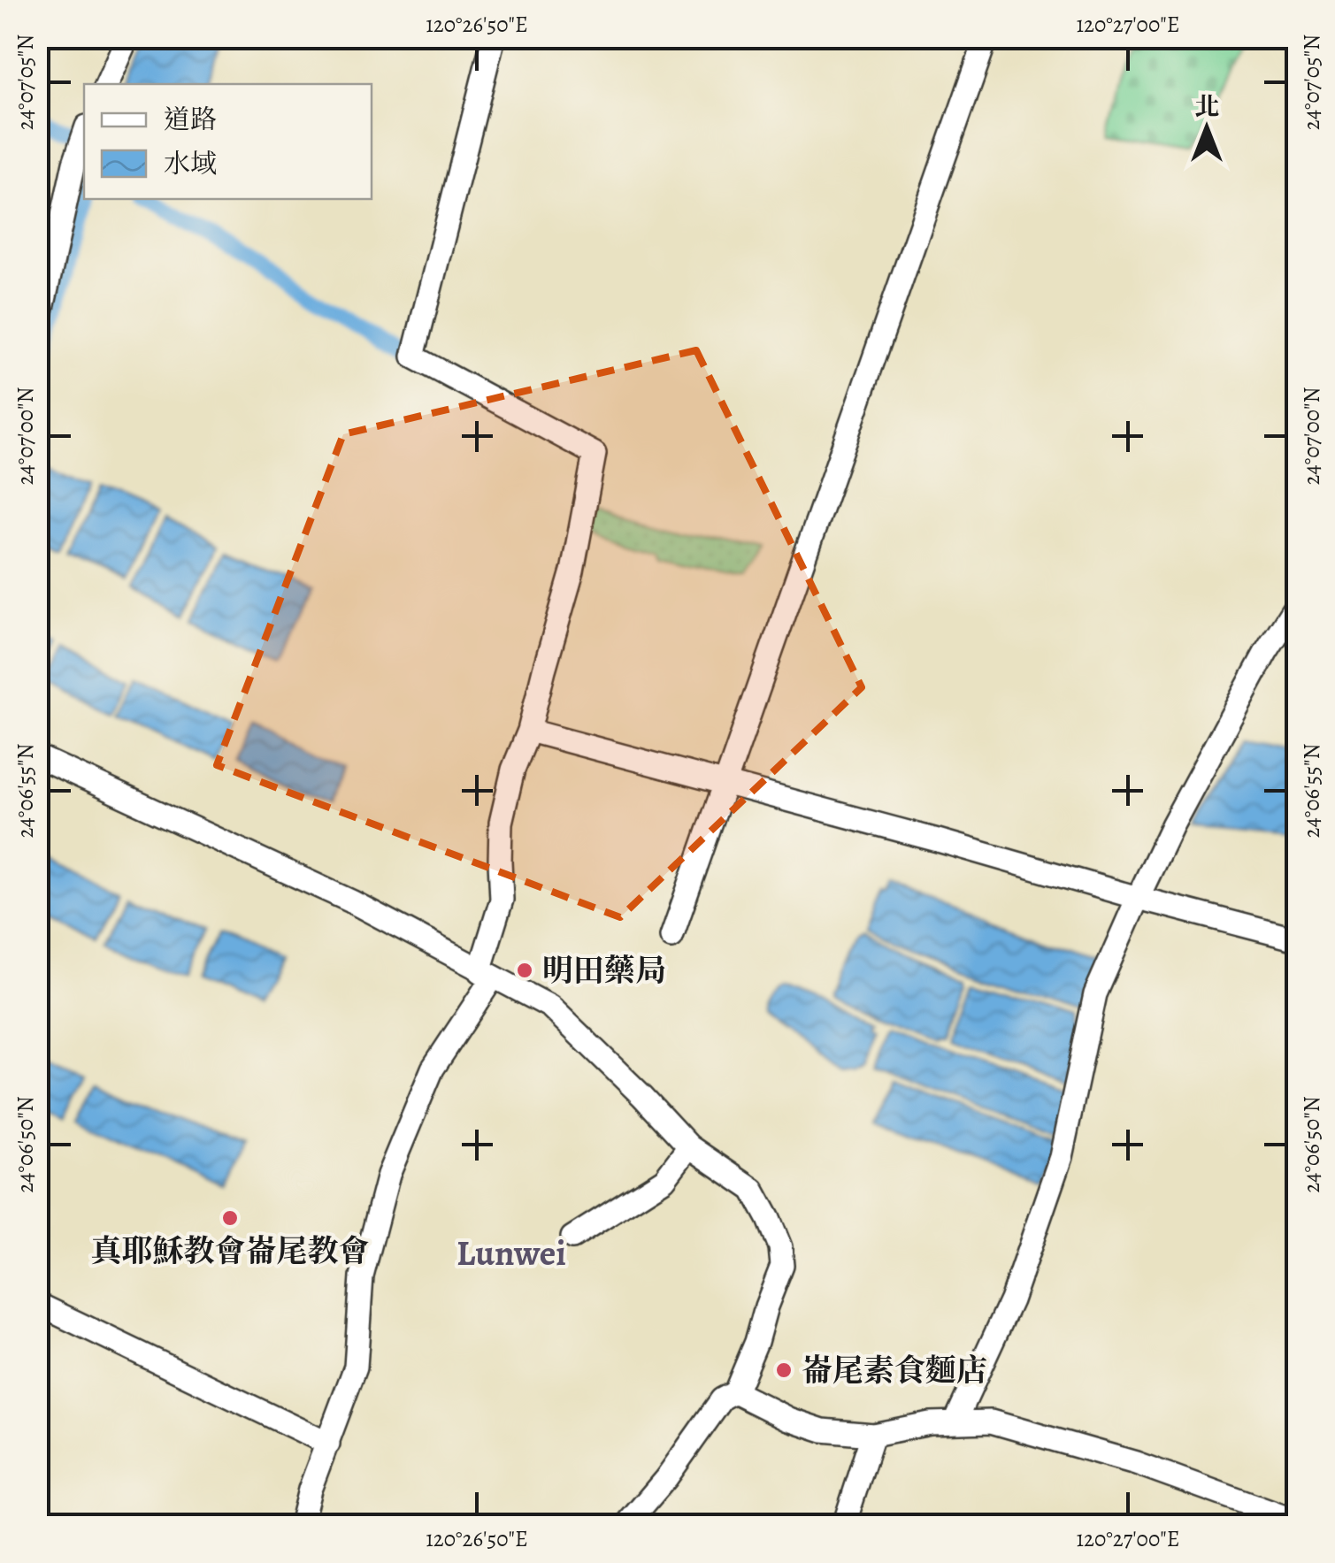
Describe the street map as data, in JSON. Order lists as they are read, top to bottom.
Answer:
{
  "districts": ["Lunwei"],
  "places": ["明田藥局", "真耶穌教會崙尾教會", "崙尾素食麵店"],
  "legend": ["道路", "水域"],
  "north": "top",
  "coordinates": [
    "120°26'50\"E",
    "120°27'00\"E",
    "24°07'05\"N",
    "24°07'00\"N",
    "24°06'55\"N",
    "24°06'50\"N"
  ]
}
